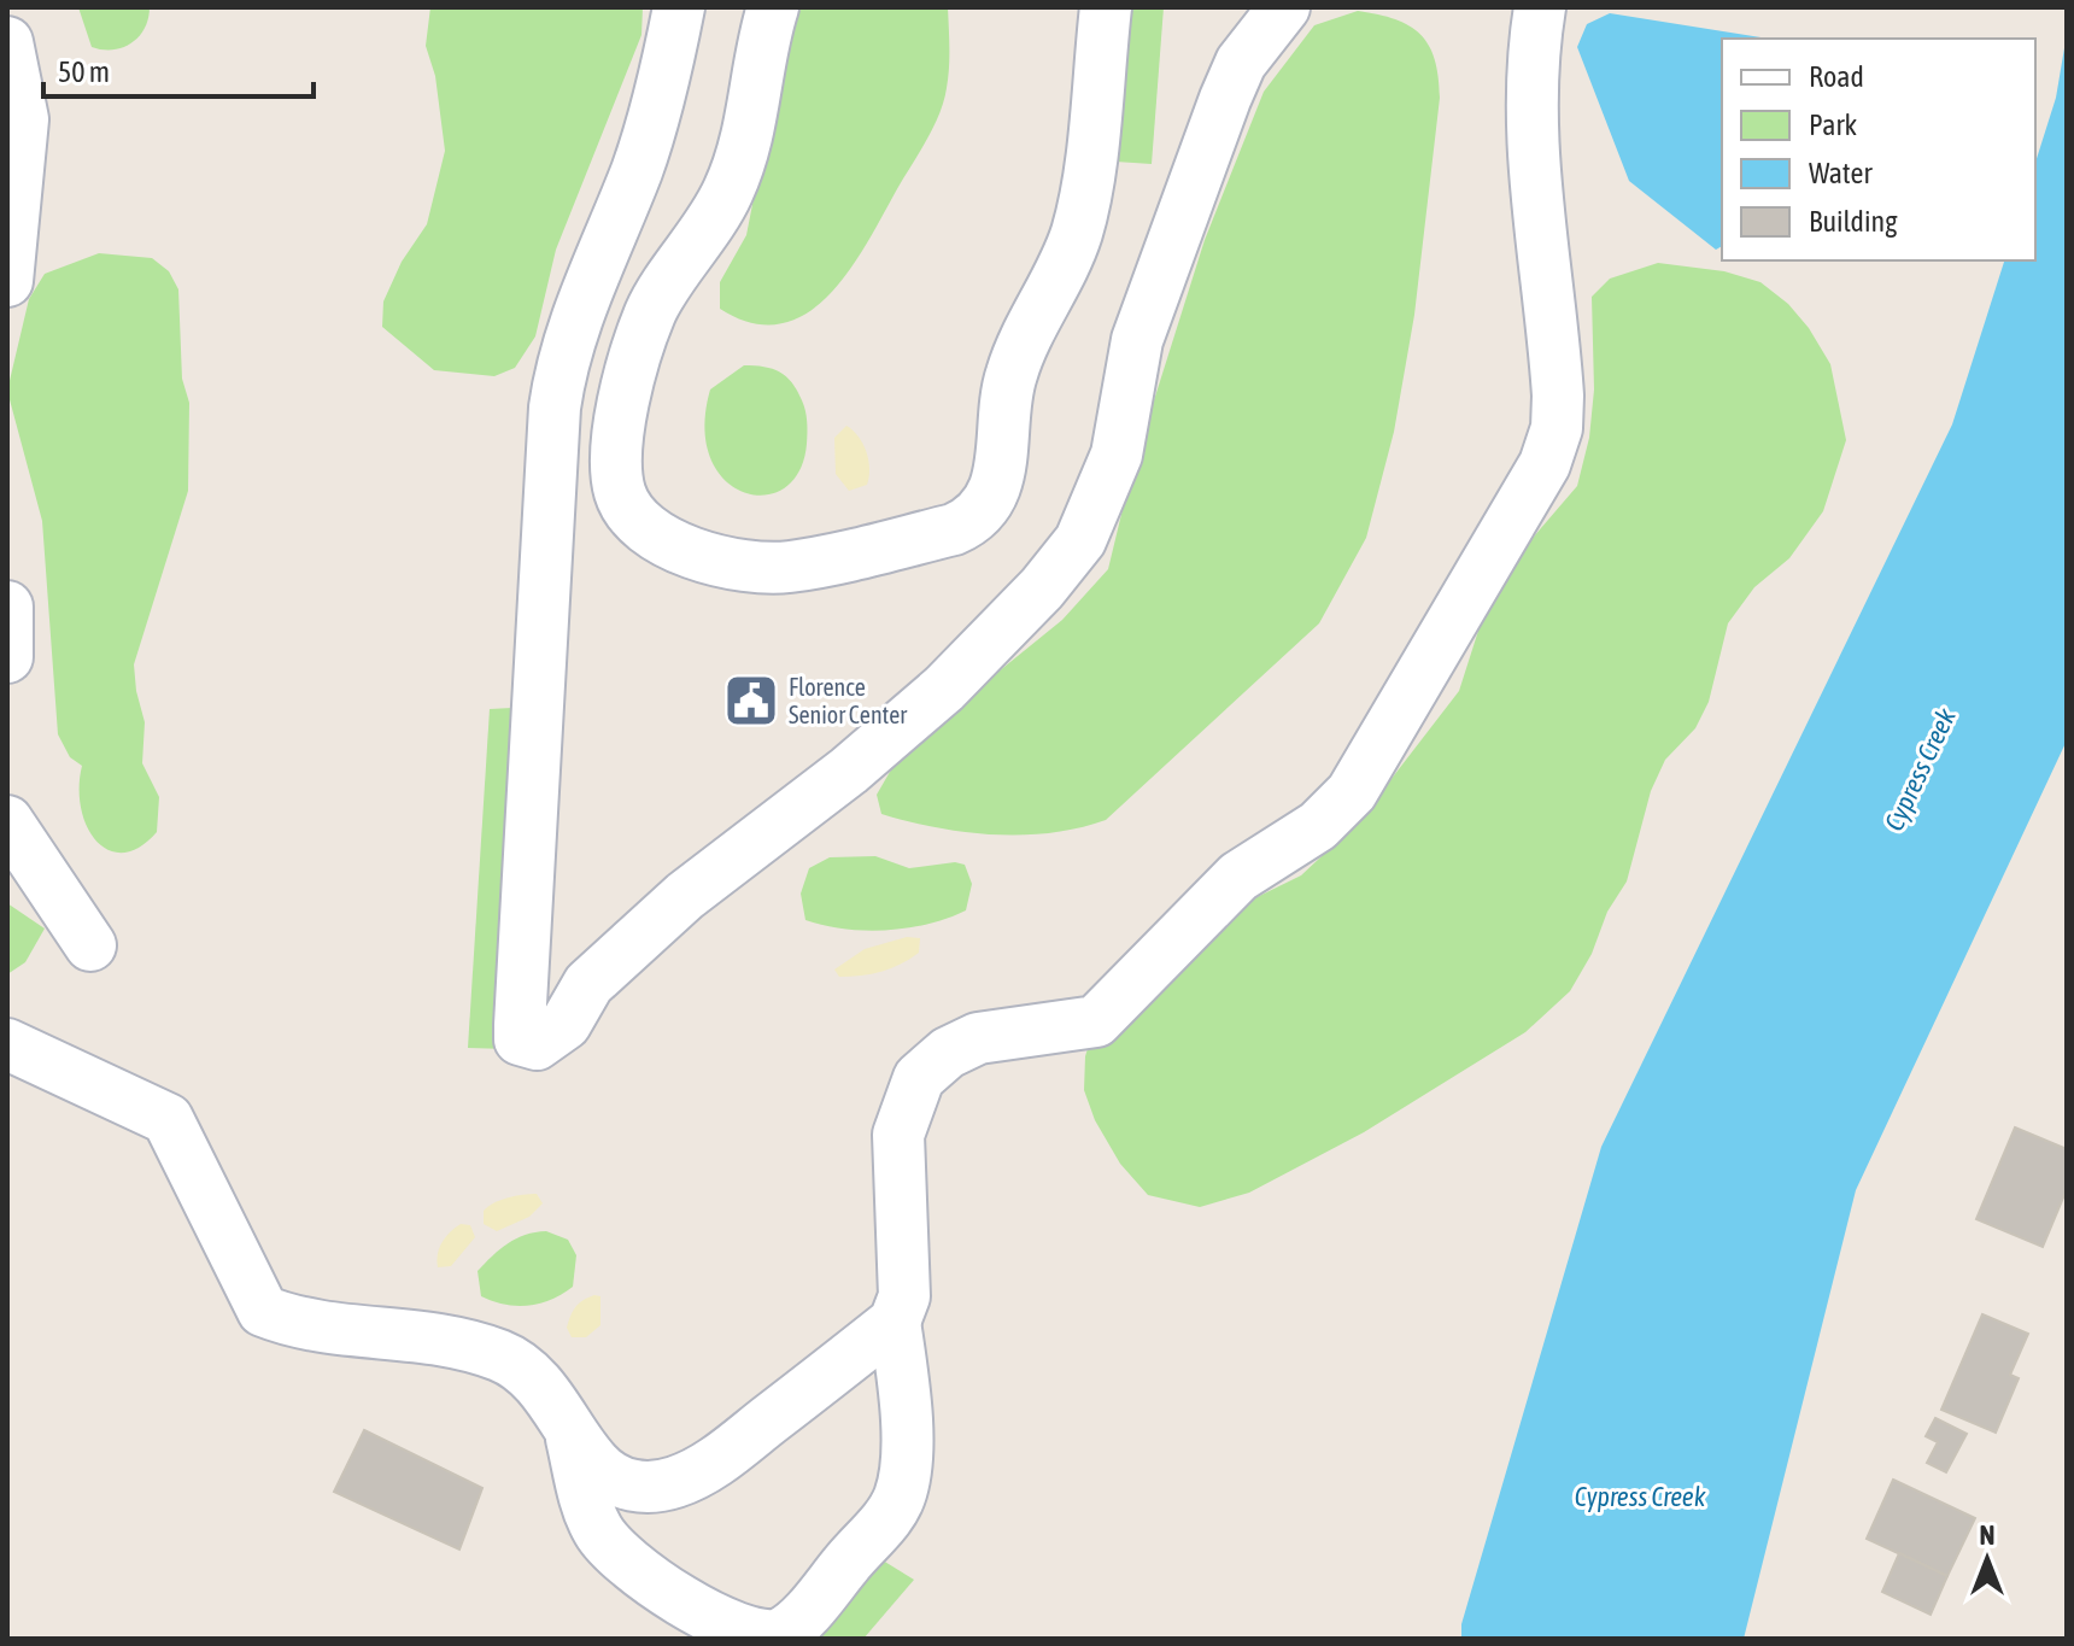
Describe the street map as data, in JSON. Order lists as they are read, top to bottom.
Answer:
{
  "water": ["Cypress Creek"],
  "places": {
    "public building": ["Florence Senior Center"]
  },
  "legend": [
    "Road",
    "Park",
    "Water",
    "Building"
  ],
  "scale_bar": "50 m",
  "north": "top"
}
